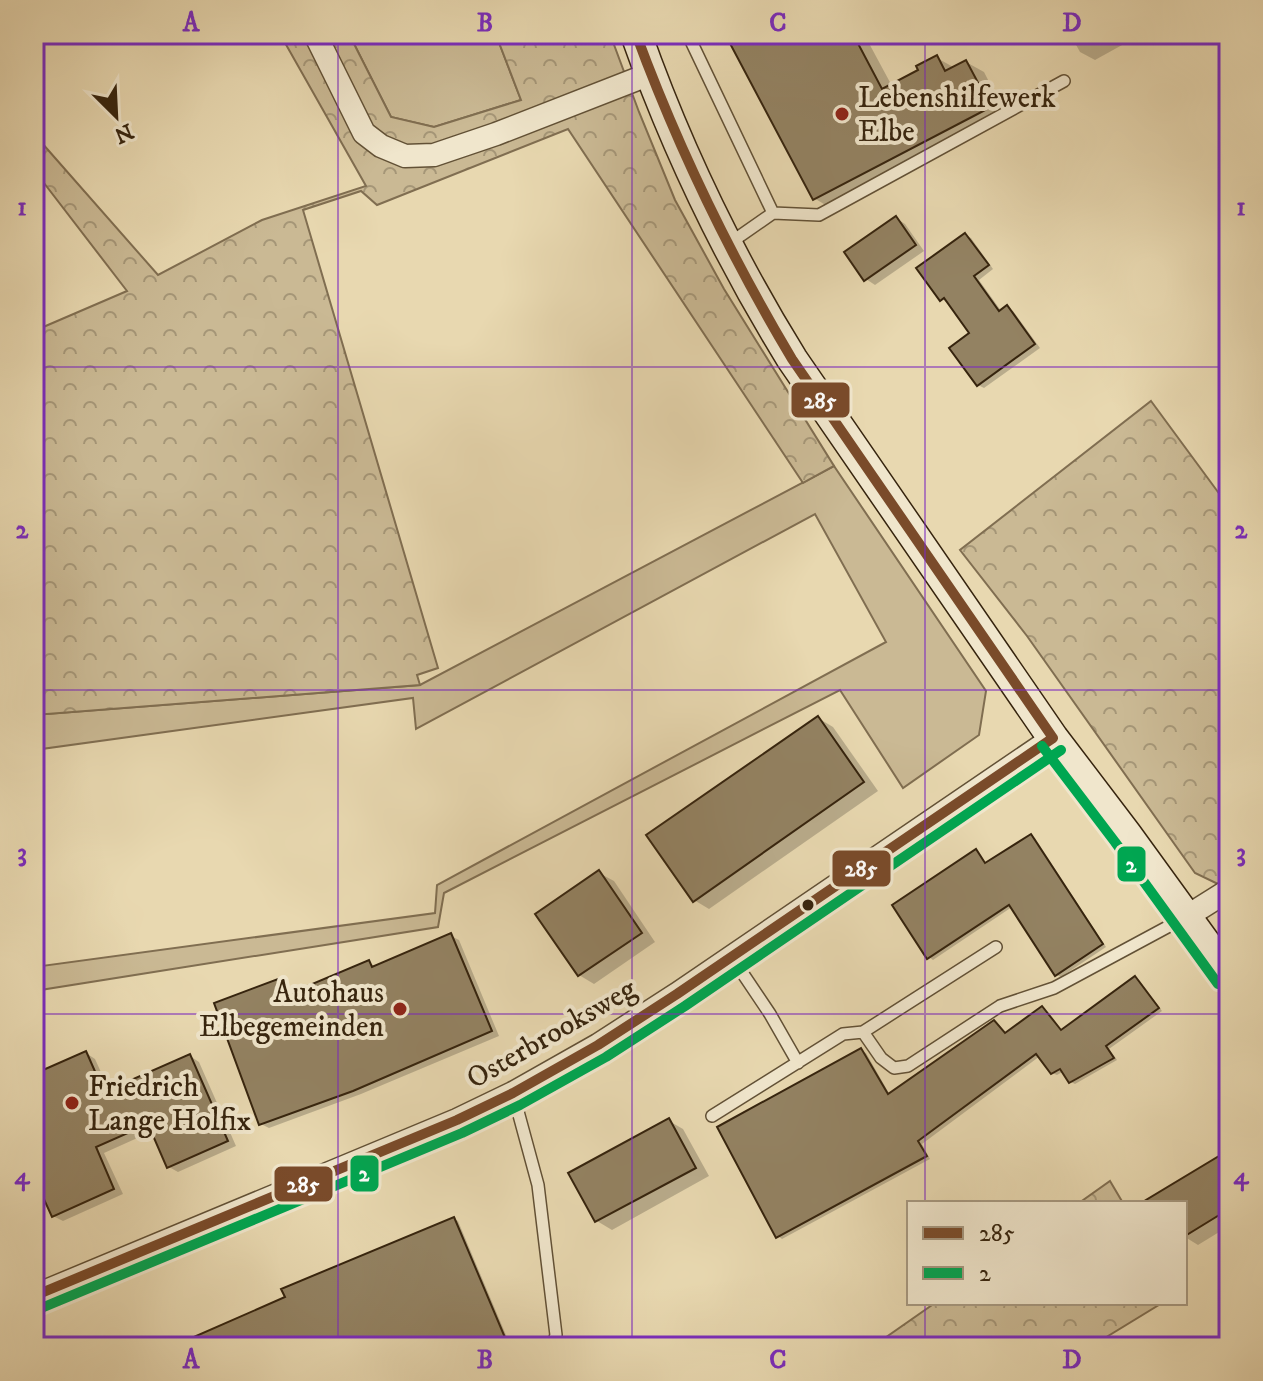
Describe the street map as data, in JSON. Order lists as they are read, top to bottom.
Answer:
{
  "streets": {
    "street": ["Osterbrooksweg"]
  },
  "places": ["Lebenshilfewerk Elbe", "Autohaus Elbegemeinden", "Friedrich Lange Holfix"],
  "lines": ["transit line 285", "transit line 2"],
  "legend": ["285", "2"],
  "north": "bottom right",
  "grid": {
    "columns": [
      "A",
      "B",
      "C",
      "D"
    ],
    "rows": [
      "1",
      "2",
      "3",
      "4"
    ]
  }
}
